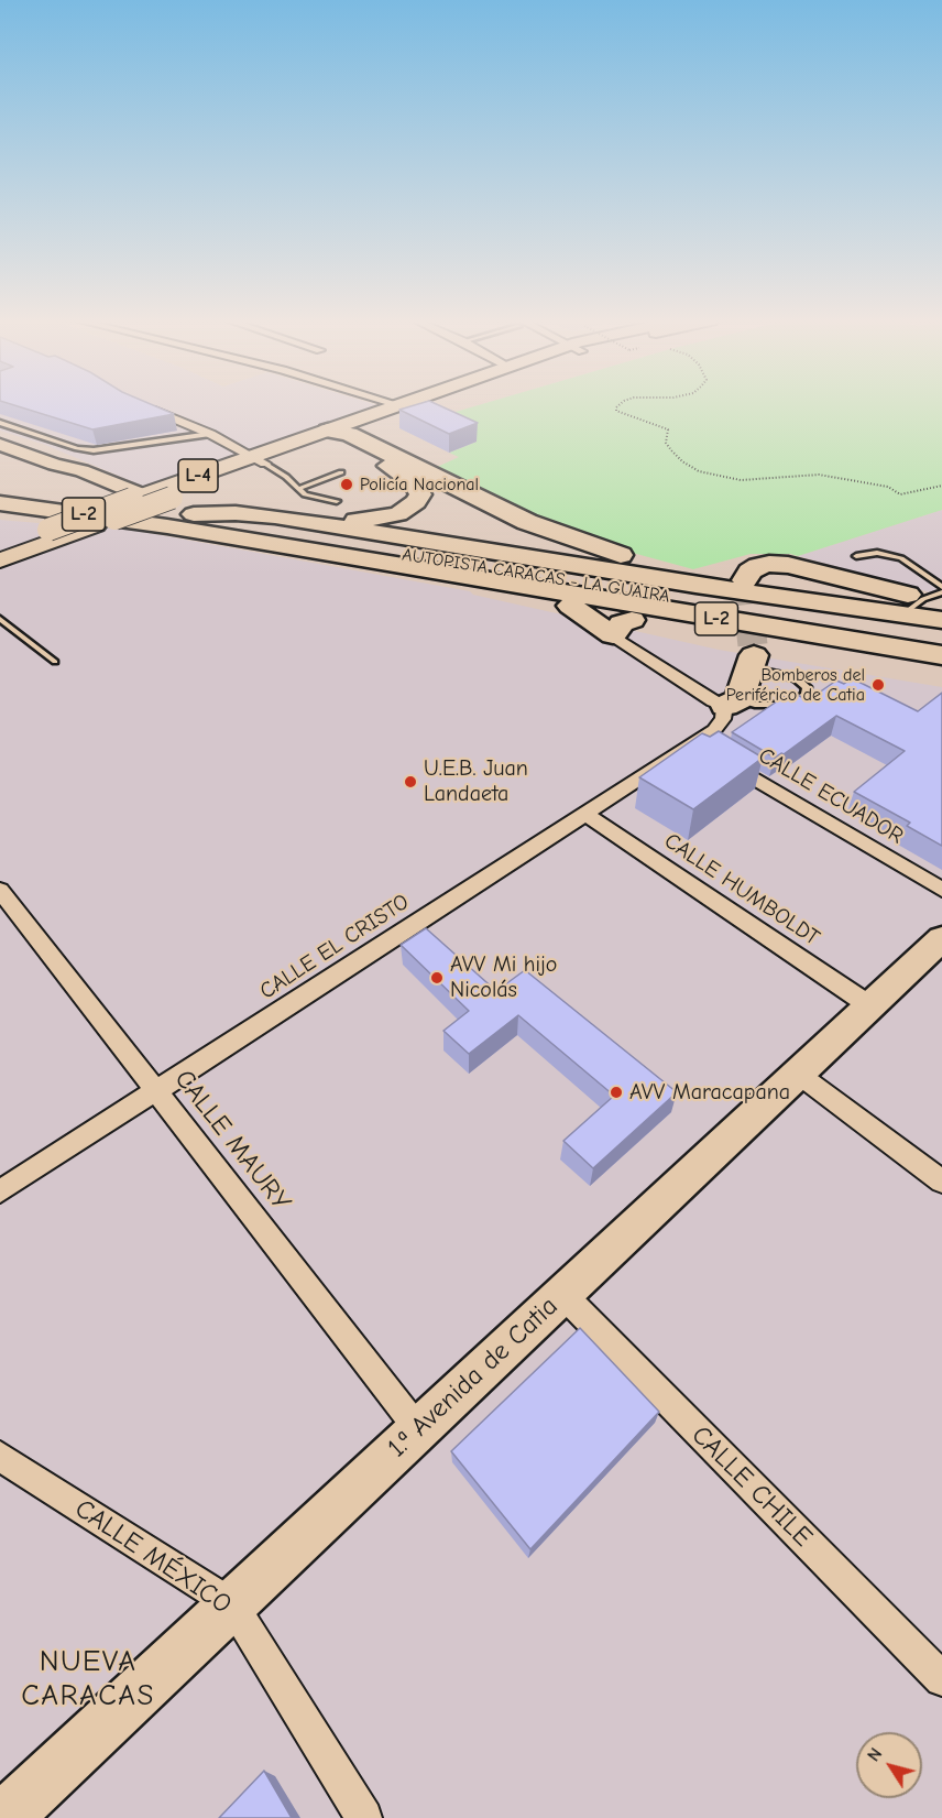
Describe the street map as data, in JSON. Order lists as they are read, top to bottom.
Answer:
{
  "streets": {
    "highway": ["L-2", "AUTOPISTA CARACAS - LA GUAIRA"],
    "main road": ["L-4"],
    "street": [
      "CALLE ECUADOR",
      "CALLE HUMBOLDT",
      "CALLE EL CRISTO",
      "CALLE MAURY",
      "1.ª Avenida de Catia",
      "CALLE CHILE",
      "CALLE MÉXICO"
    ]
  },
  "crossings": [
    ["L-4", "AUTOPISTA CARACAS - LA GUAIRA"],
    ["L-2", "AUTOPISTA CARACAS - LA GUAIRA"],
    ["CALLE ECUADOR", "CALLE EL CRISTO"],
    ["CALLE HUMBOLDT", "CALLE EL CRISTO"],
    ["CALLE HUMBOLDT", "1.ª Avenida de Catia"],
    ["CALLE EL CRISTO", "CALLE MAURY"],
    ["CALLE MAURY", "1.ª Avenida de Catia"],
    ["1.ª Avenida de Catia", "CALLE CHILE"],
    ["1.ª Avenida de Catia", "CALLE MÉXICO"]
  ],
  "districts": ["NUEVA CARACAS"],
  "places": [
    "Policía Nacional",
    "Bomberos del Periférico de Catia",
    "U.E.B. Juan Landaeta",
    "AVV Mi hijo Nicolás",
    "AVV Maracapana"
  ],
  "north": "top left"
}
